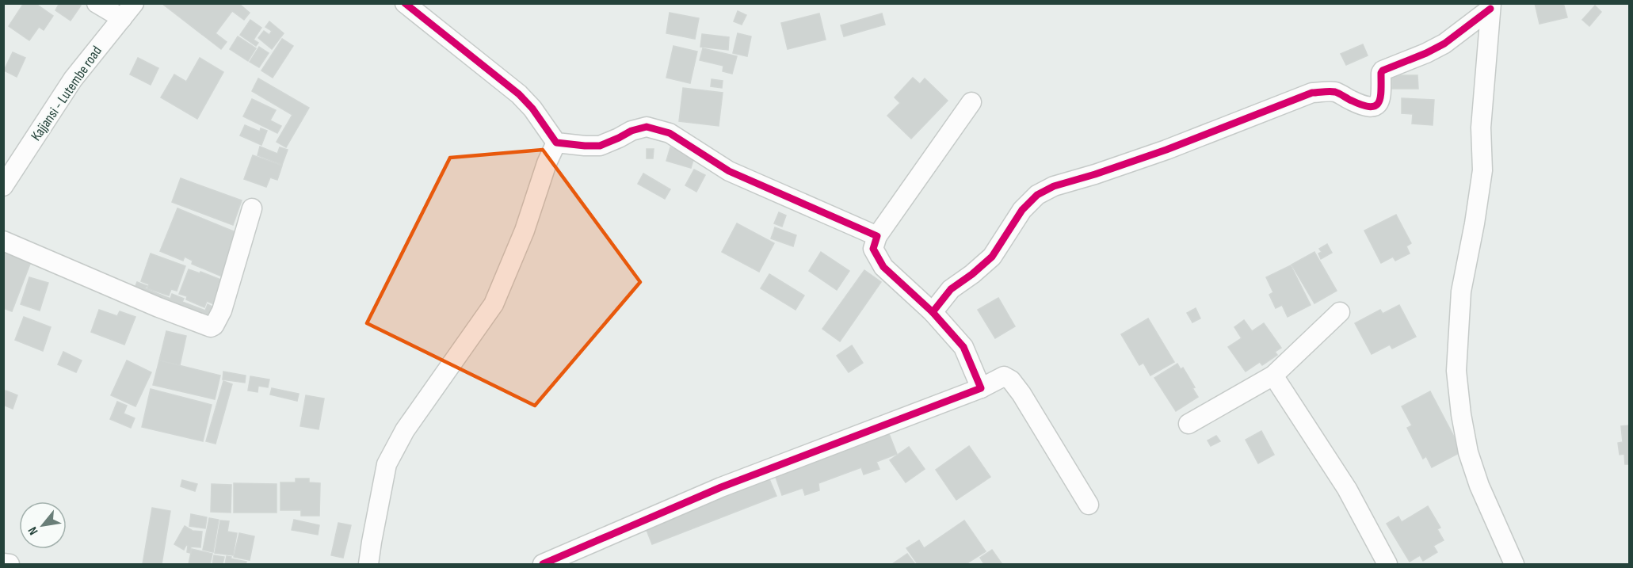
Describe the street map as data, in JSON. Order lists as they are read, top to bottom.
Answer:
{
  "streets": {
    "street": ["Kajjansi - Lutembe road"]
  },
  "north": "bottom left"
}
